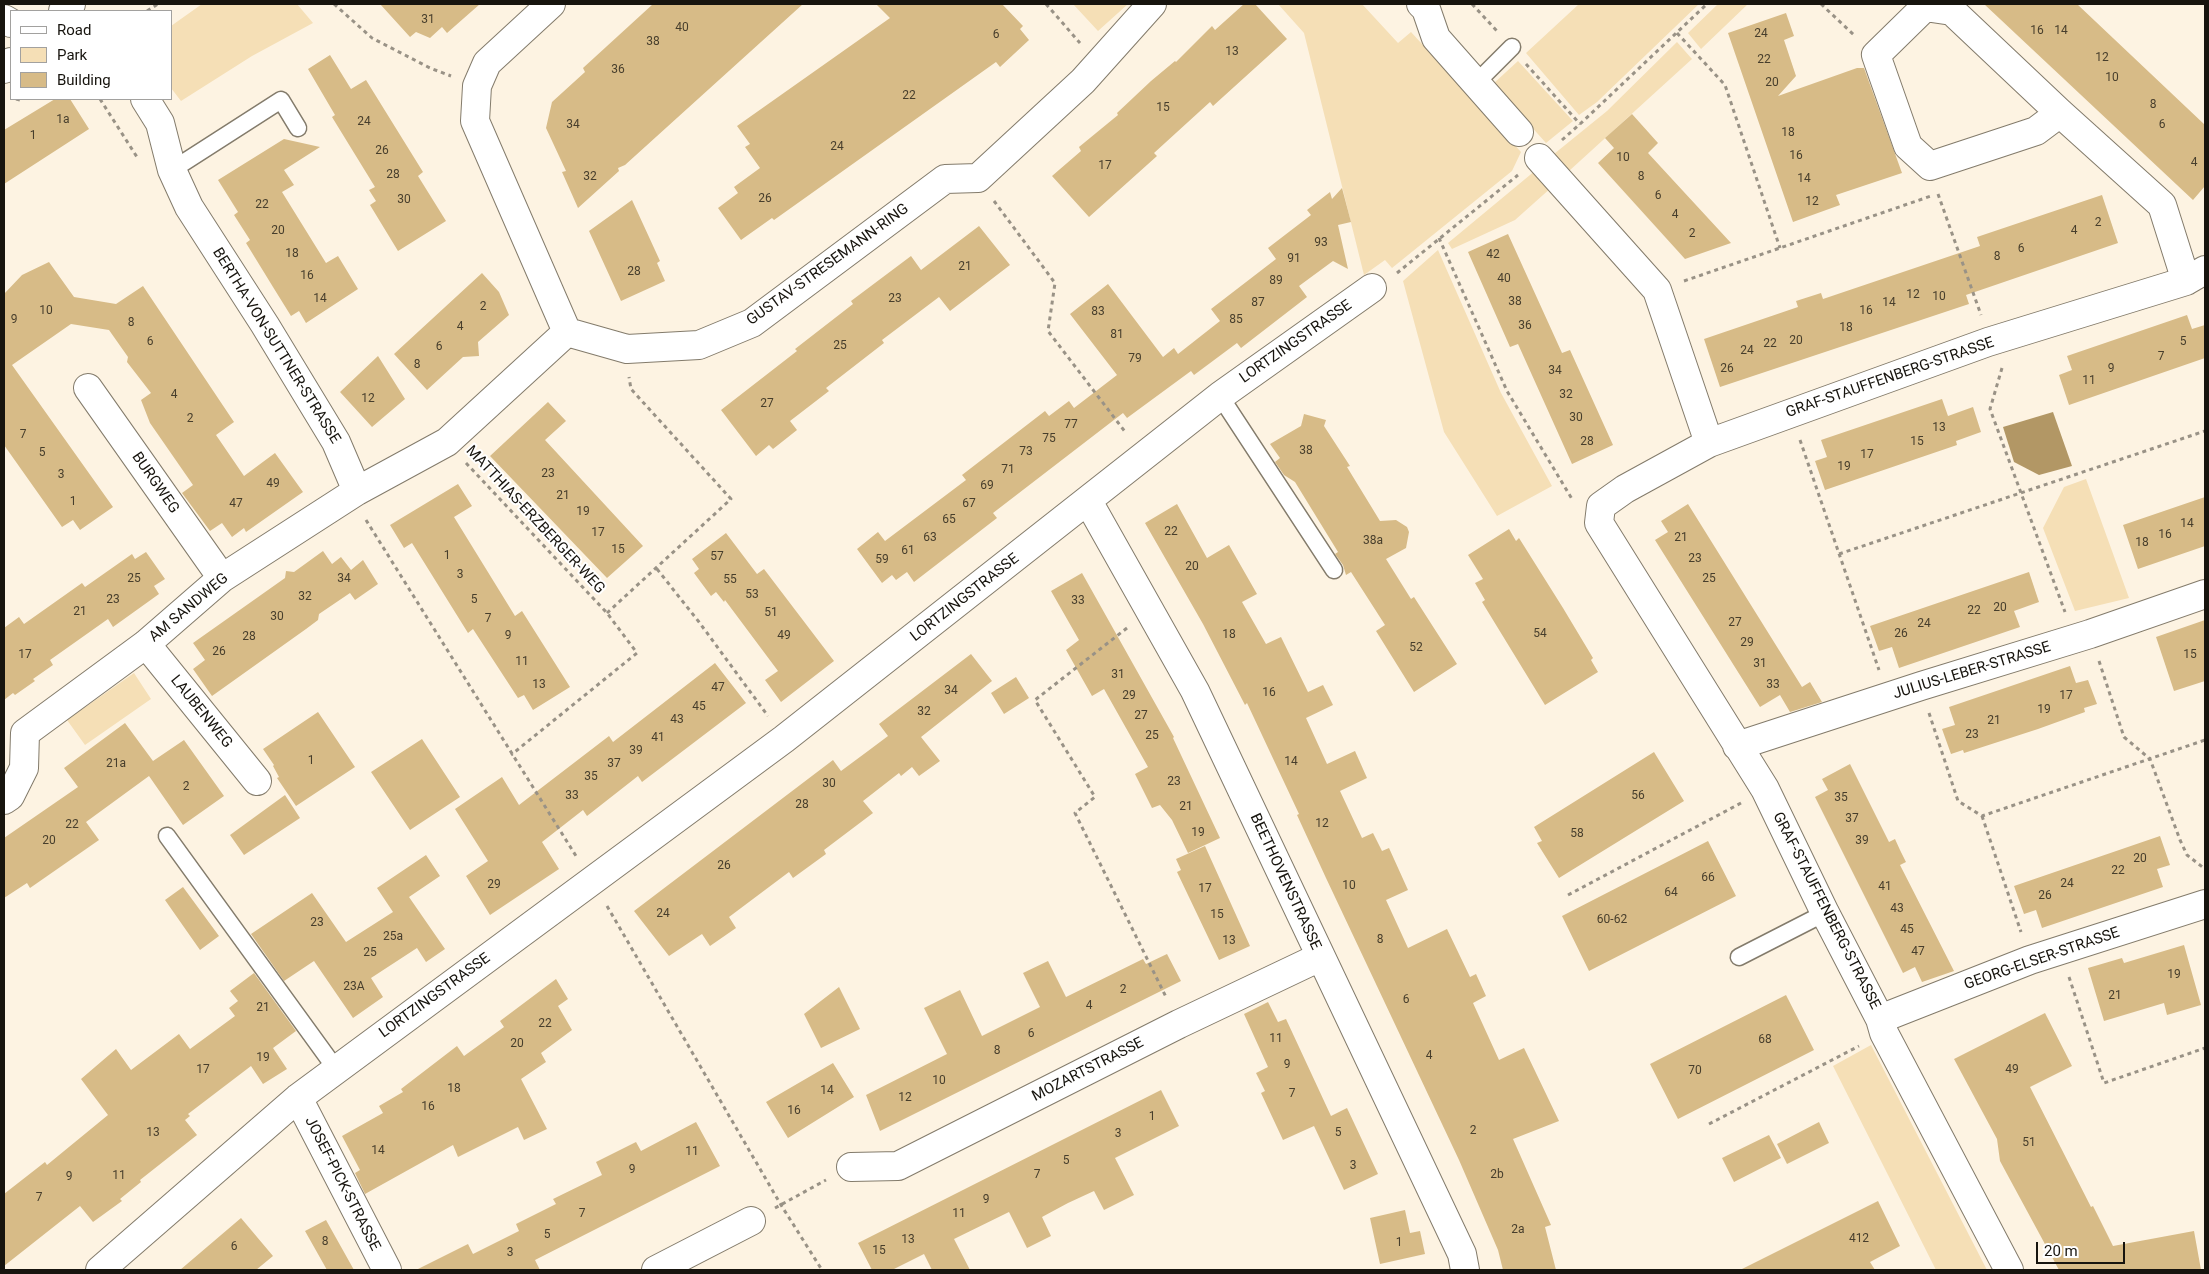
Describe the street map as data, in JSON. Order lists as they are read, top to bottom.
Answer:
{
  "streets": {
    "street": [
      "GUSTAV-STRESEMANN-RING",
      "LORTZINGSTRASSE",
      "BERTHA-VON-SUTTNER-STRASSE",
      "GRAF-STAUFFENBERG-STRASSE",
      "BURGWEG",
      "AM SANDWEG",
      "JULIUS-LEBER-STRASSE",
      "LAUBENWEG",
      "BEETHOVENSTRASSE",
      "GEORG-ELSER-STRASSE",
      "MOZARTSTRASSE",
      "JOSEF-PICK-STRASSE"
    ],
    "path": ["MATTHIAS-ERZBERGER-WEG"]
  },
  "crossings": [
    ["GUSTAV-STRESEMANN-RING", "MATTHIAS-ERZBERGER-WEG"],
    ["LORTZINGSTRASSE", "BEETHOVENSTRASSE"],
    ["LORTZINGSTRASSE", "JOSEF-PICK-STRASSE"],
    ["BERTHA-VON-SUTTNER-STRASSE", "AM SANDWEG"],
    ["GRAF-STAUFFENBERG-STRASSE", "JULIUS-LEBER-STRASSE"],
    ["GRAF-STAUFFENBERG-STRASSE", "GEORG-ELSER-STRASSE"],
    ["BURGWEG", "AM SANDWEG"],
    ["AM SANDWEG", "LAUBENWEG"],
    ["BEETHOVENSTRASSE", "MOZARTSTRASSE"]
  ],
  "house_numbers": [
    "31",
    "40",
    "16",
    "14",
    "24",
    "6",
    "38",
    "13",
    "12",
    "22",
    "36",
    "10",
    "20",
    "22",
    "8",
    "15",
    "1a",
    "24",
    "34",
    "6",
    "18",
    "1",
    "24",
    "26",
    "16",
    "10",
    "4",
    "17",
    "28",
    "32",
    "8",
    "14",
    "6",
    "26",
    "30",
    "12",
    "22",
    "4",
    "2",
    "20",
    "4",
    "2",
    "93",
    "6",
    "18",
    "42",
    "8",
    "91",
    "21",
    "28",
    "16",
    "40",
    "89",
    "12",
    "10",
    "14",
    "23",
    "38",
    "87",
    "14",
    "2",
    "10",
    "16",
    "83",
    "9",
    "85",
    "8",
    "36",
    "4",
    "18",
    "81",
    "20",
    "6",
    "5",
    "22",
    "25",
    "6",
    "24",
    "7",
    "79",
    "8",
    "26",
    "9",
    "34",
    "11",
    "4",
    "32",
    "12",
    "27",
    "30",
    "2",
    "77",
    "13",
    "7",
    "75",
    "28",
    "15",
    "38",
    "73",
    "5",
    "17",
    "19",
    "71",
    "23",
    "3",
    "49",
    "69",
    "21",
    "1",
    "47",
    "67",
    "19",
    "65",
    "14",
    "22",
    "17",
    "16",
    "63",
    "21",
    "38a",
    "18",
    "15",
    "61",
    "1",
    "57",
    "23",
    "59",
    "20",
    "3",
    "25",
    "34",
    "25",
    "55",
    "53",
    "32",
    "23",
    "5",
    "33",
    "20",
    "22",
    "21",
    "51",
    "30",
    "7",
    "27",
    "24",
    "54",
    "26",
    "18",
    "9",
    "49",
    "28",
    "29",
    "52",
    "26",
    "17",
    "15",
    "11",
    "31",
    "31",
    "13",
    "33",
    "47",
    "34",
    "16",
    "29",
    "17",
    "45",
    "19",
    "32",
    "27",
    "43",
    "21",
    "23",
    "25",
    "41",
    "39",
    "1",
    "14",
    "21a",
    "37",
    "35",
    "23",
    "30",
    "2",
    "33",
    "56",
    "35",
    "28",
    "21",
    "37",
    "12",
    "22",
    "19",
    "58",
    "20",
    "39",
    "20",
    "26",
    "22",
    "66",
    "24",
    "29",
    "10",
    "41",
    "17",
    "64",
    "26",
    "43",
    "24",
    "15",
    "60-62",
    "23",
    "45",
    "25a",
    "8",
    "13",
    "47",
    "25",
    "19",
    "23A",
    "2",
    "21",
    "6",
    "4",
    "21",
    "22",
    "6",
    "11",
    "68",
    "20",
    "8",
    "4",
    "19",
    "9",
    "17",
    "49",
    "70",
    "10",
    "18",
    "14",
    "7",
    "12",
    "16",
    "16",
    "1",
    "2",
    "13",
    "5",
    "3",
    "51",
    "14",
    "11",
    "5",
    "3",
    "9",
    "7",
    "2b",
    "11",
    "9",
    "7",
    "9",
    "7",
    "11",
    "2a",
    "5",
    "412",
    "13",
    "8",
    "1",
    "6",
    "15",
    "3"
  ],
  "legend": ["Road", "Park", "Building"],
  "scale_bar": "20 m"
}
